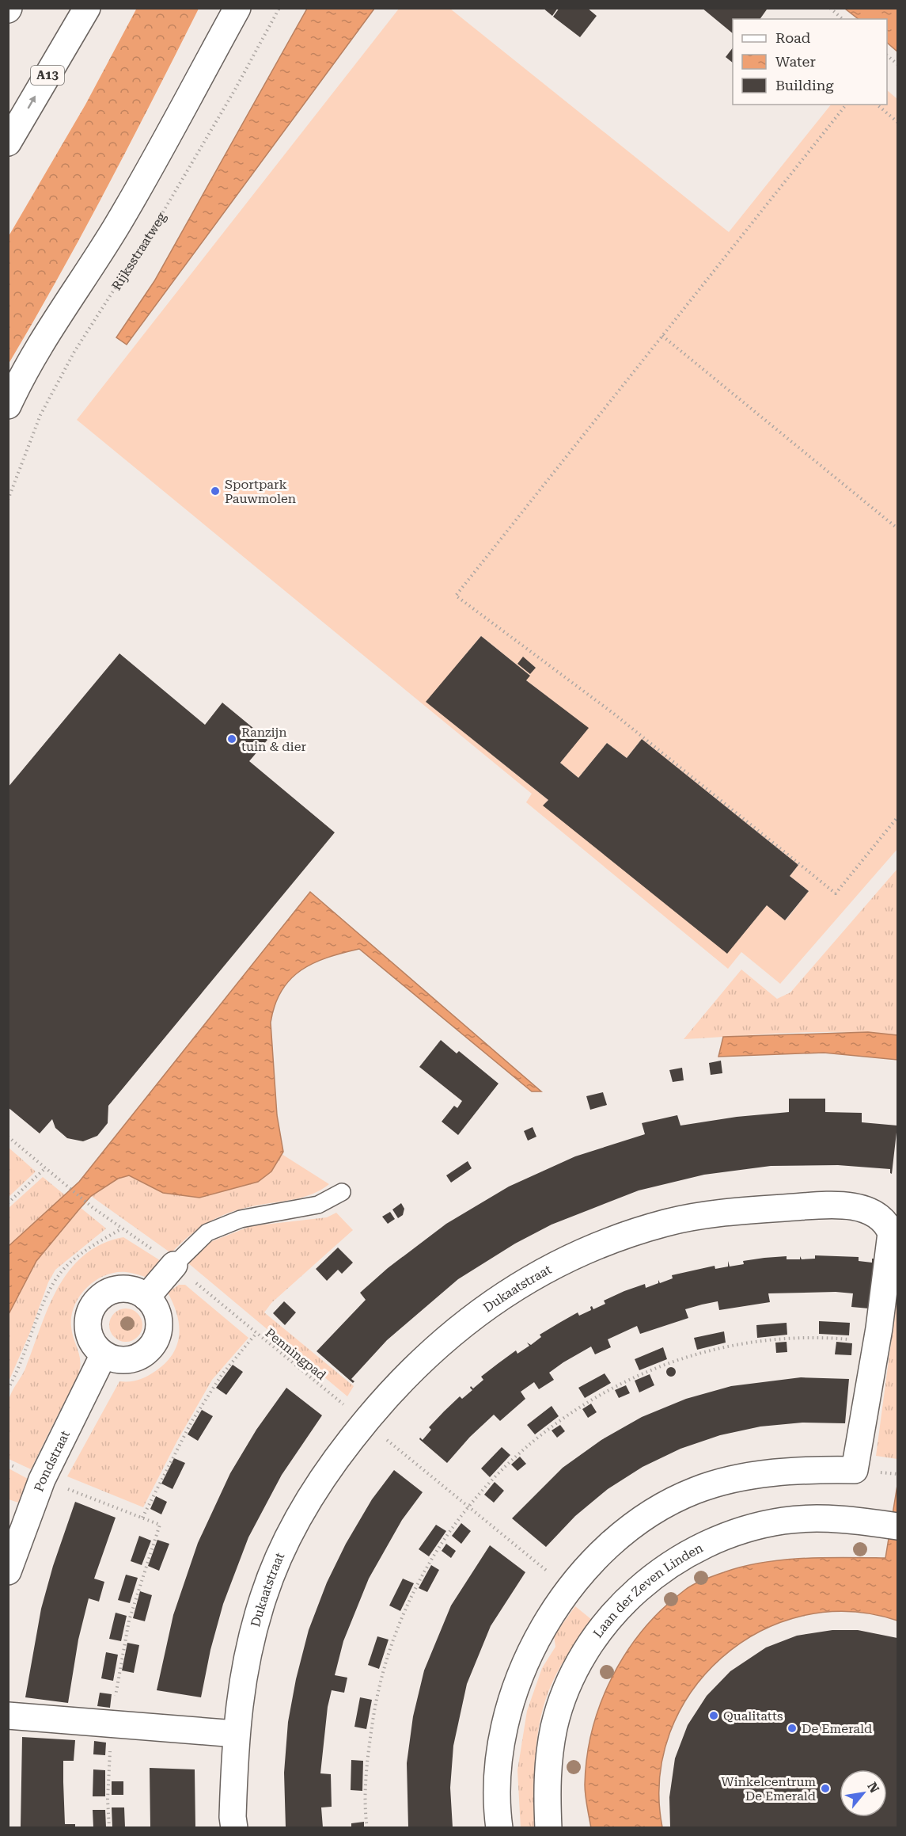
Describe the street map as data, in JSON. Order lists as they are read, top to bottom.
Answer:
{
  "streets": {
    "main road": [
      "A13",
      "Dukaatstraat",
      "Pondstraat",
      "Laan der Zeven Linden"
    ],
    "path": ["Rijksstraatweg", "Penningpad"]
  },
  "crossings": [
    ["Dukaatstraat", "Penningpad"]
  ],
  "places": [
    "Sportpark Pauwmolen",
    "Ranzijn tuin & dier",
    "Qualitatts",
    "De Emerald",
    "Winkelcentrum De Emerald"
  ],
  "legend": ["Road", "Water", "Building"],
  "north": "top right"
}
